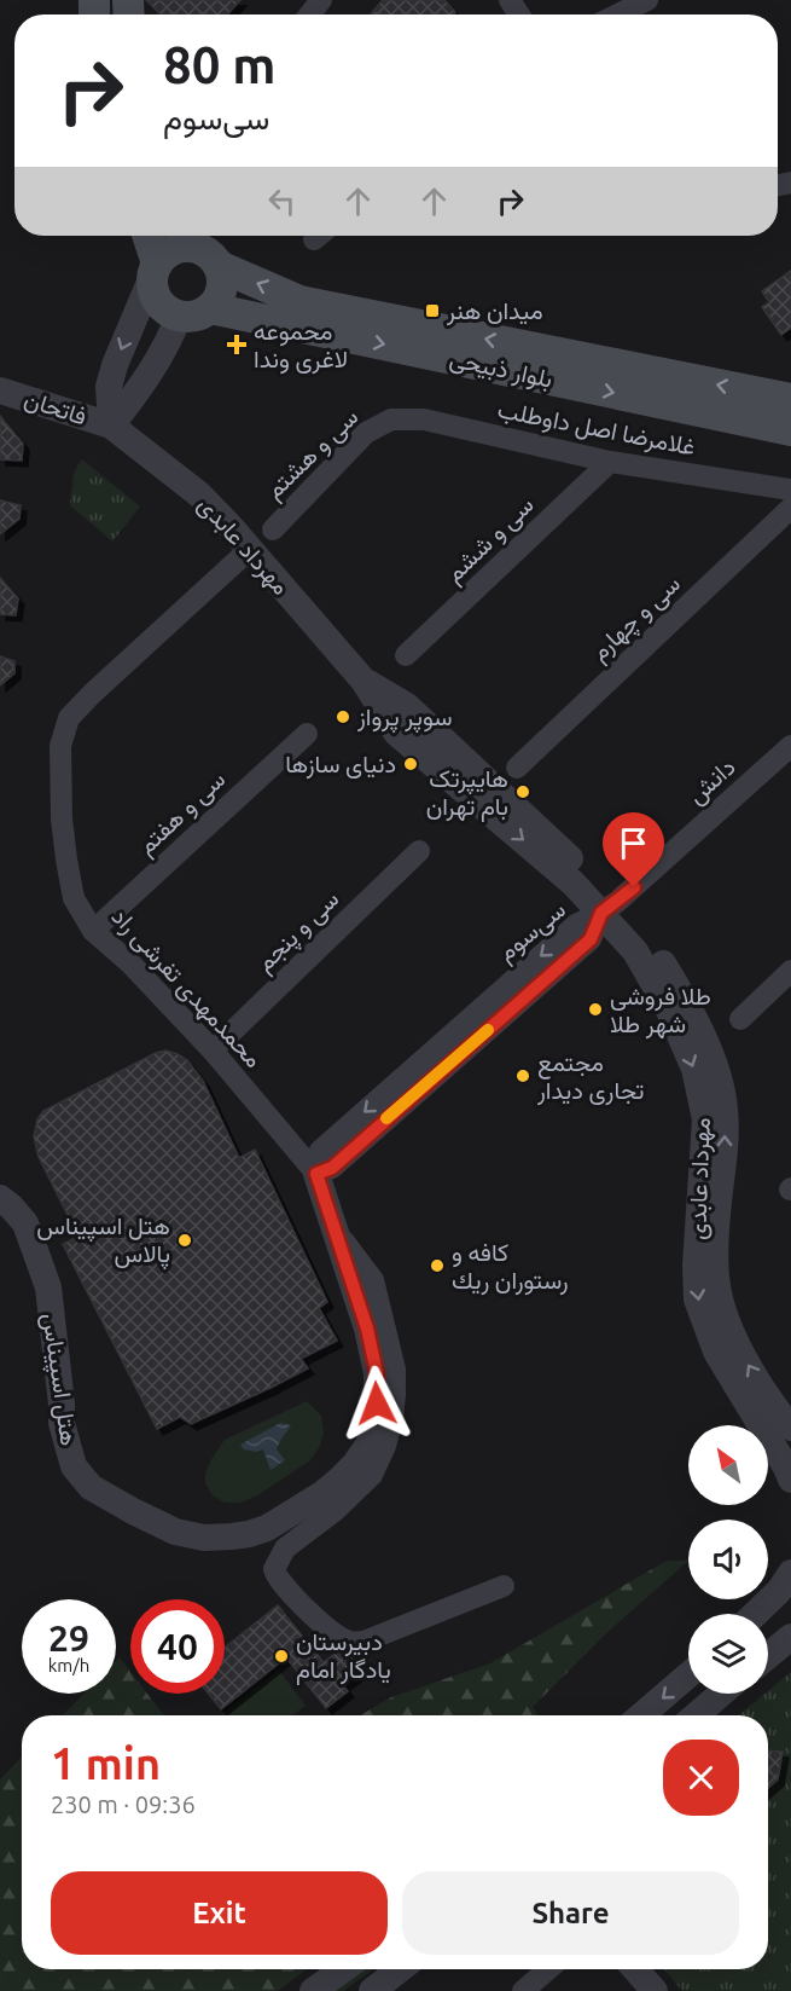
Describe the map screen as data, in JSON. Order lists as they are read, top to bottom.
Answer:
{
  "streets": {
    "main road": ["بلوار ذبیحی"],
    "street": [
      "فاتحان",
      "غلامرضا اصل داوطلب",
      "سی و هشتم",
      "سی و ششم",
      "مهرداد عابدی",
      "سی و چهارم",
      "دانش",
      "سی و هفتم",
      "سی و پنجم",
      "سی‌سوم",
      "محمدمهدی تفرشی راد",
      "هتل اسپیناس"
    ]
  },
  "crossings": [
    ["فاتحان", "مهرداد عابدی"],
    ["غلامرضا اصل داوطلب", "سی و هشتم"],
    ["غلامرضا اصل داوطلب", "سی و ششم"],
    ["مهرداد عابدی", "دانش"],
    ["مهرداد عابدی", "سی‌سوم"],
    ["مهرداد عابدی", "محمدمهدی تفرشی راد"],
    ["دانش", "سی‌سوم"],
    ["سی و هفتم", "محمدمهدی تفرشی راد"],
    ["سی و پنجم", "محمدمهدی تفرشی راد"],
    ["سی‌سوم", "محمدمهدی تفرشی راد"],
    ["سی‌سوم", "هتل اسپیناس"],
    ["محمدمهدی تفرشی راد", "هتل اسپیناس"]
  ],
  "places": {
    "transit": ["میدان هنر"],
    "health": ["محموعه لاغری وندا"],
    "other": [
      "سوپر پرواز",
      "دنیای سازها",
      "هایپرتک بام تهران",
      "طلا فروشی شهر طلا",
      "مجتمع تجاری دیدار",
      "هتل اسپیناس پالاس",
      "كافه و رستوران ريك",
      "دبیرستان یادگار امام"
    ]
  },
  "north": "top left",
  "page": {
    "turn": ["80 m", "سی‌سوم"],
    "speed": "29 km/h",
    "limit": "40",
    "heading": ["1 min", "230 m · 09:36"],
    "buttons": ["Exit", "Share"]
  }
}
